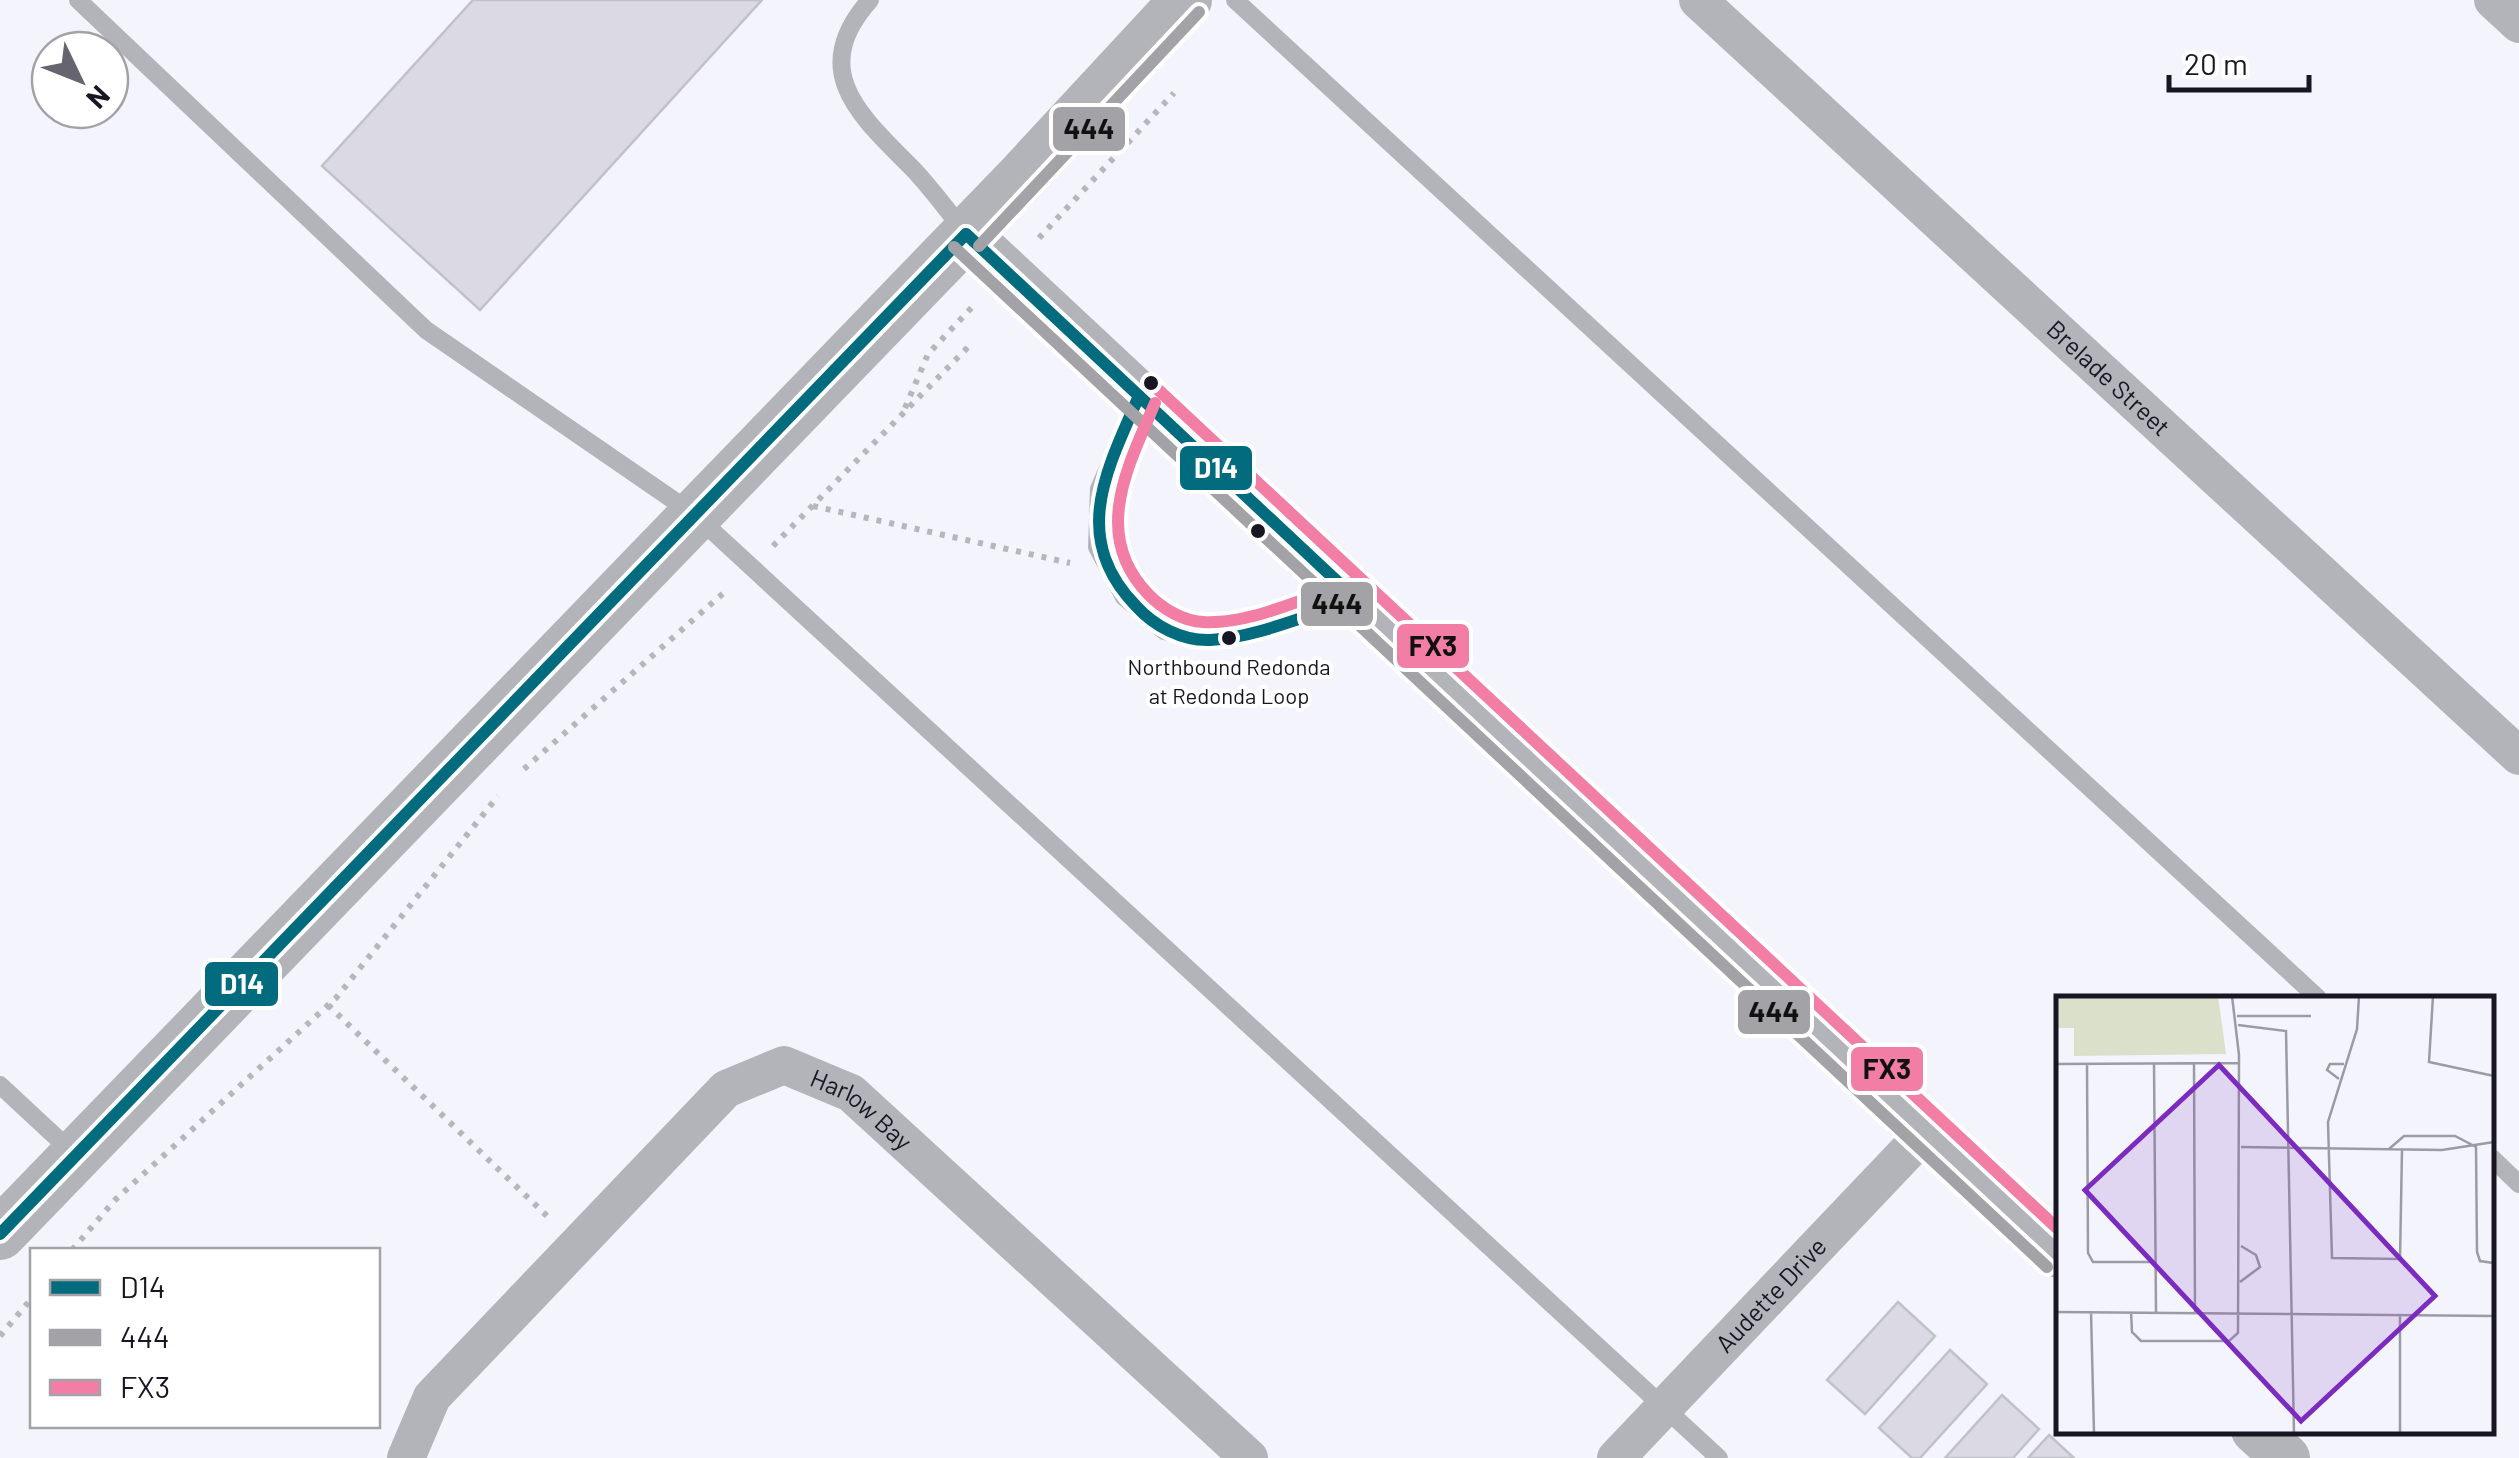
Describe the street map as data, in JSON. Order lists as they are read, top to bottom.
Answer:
{
  "streets": {
    "street": ["Brelade Street", "Harlow Bay", "Audette Drive"]
  },
  "places": ["Northbound Redonda at Redonda Loop"],
  "lines": ["transit line 444", "transit line D14", "transit line FX3"],
  "legend": ["D14", "444", "FX3"],
  "scale_bar": "20 m",
  "north": "bottom right"
}
